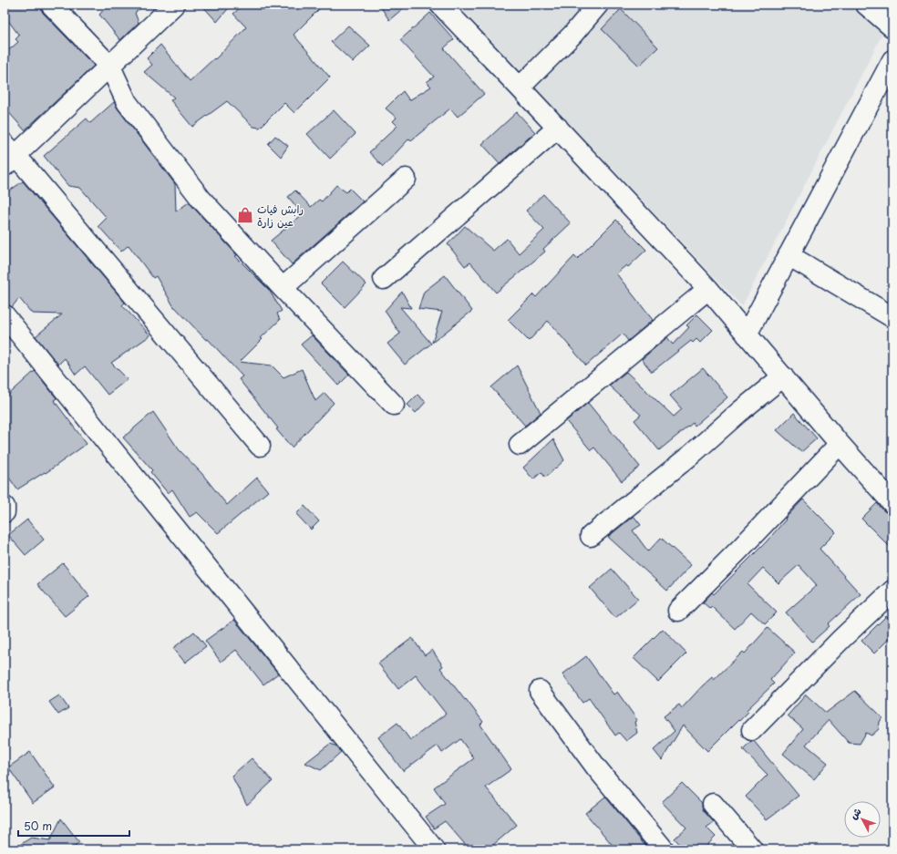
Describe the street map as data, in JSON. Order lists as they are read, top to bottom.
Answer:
{
  "places": {
    "shop": ["رابش فيات عين زارة"]
  },
  "scale_bar": "50 m",
  "north": "top left"
}
